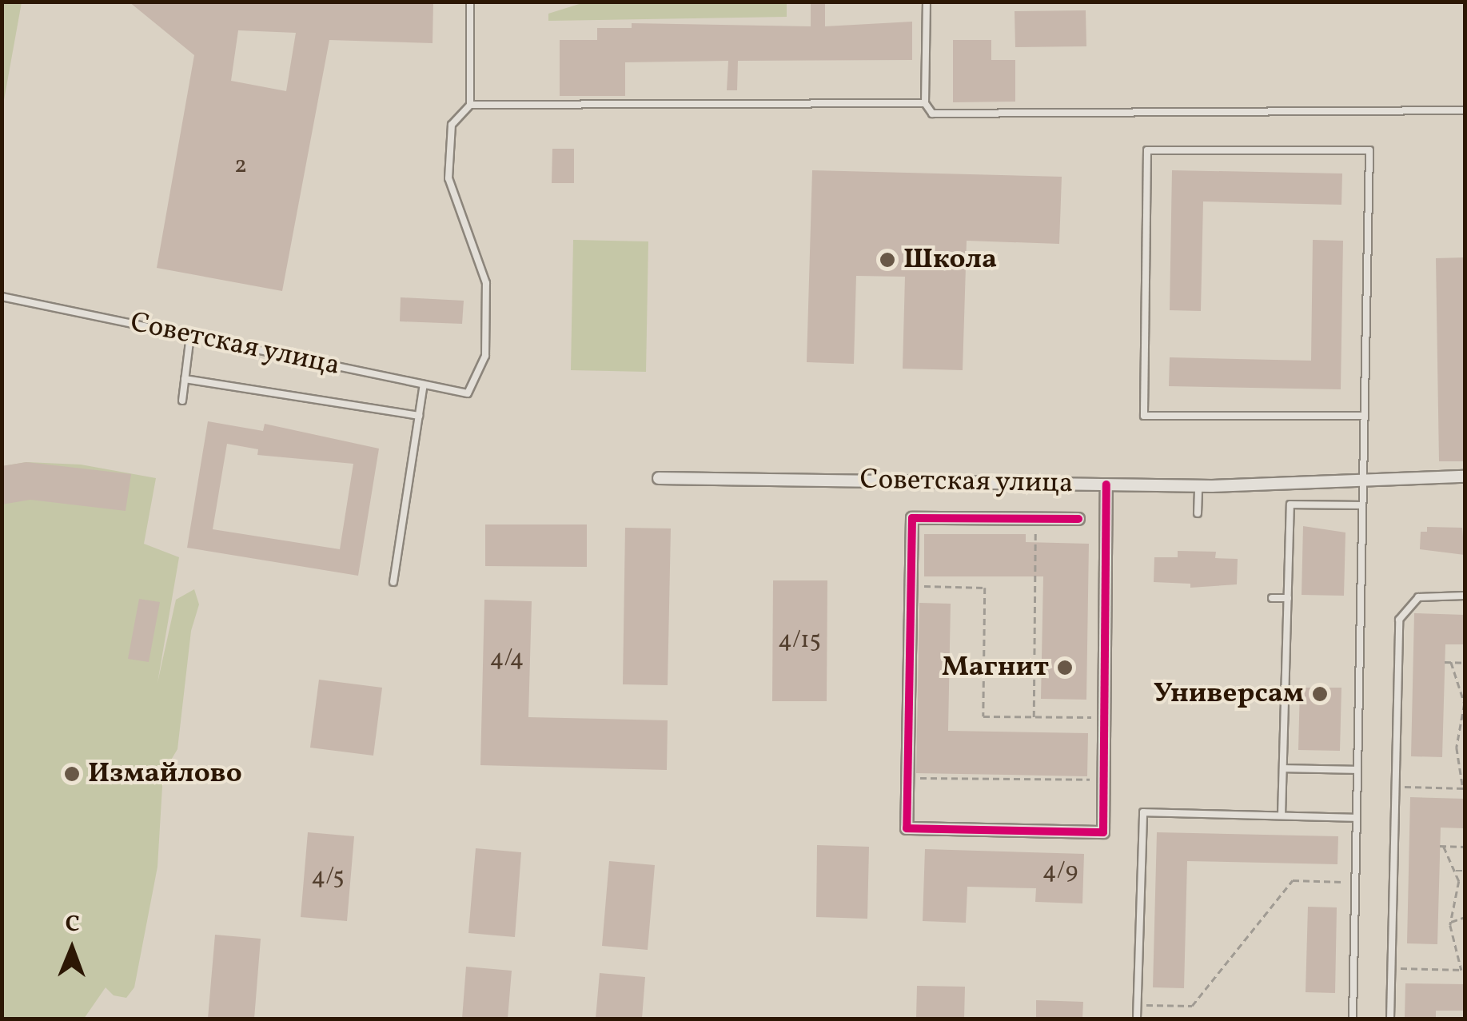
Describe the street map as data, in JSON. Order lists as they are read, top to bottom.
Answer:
{
  "streets": {
    "street": ["Советская улица"]
  },
  "places": [
    "Школа",
    "Магнит",
    "Универсам",
    "Измайлово"
  ],
  "house_numbers": [
    "2",
    "4/15",
    "4/4",
    "4/9",
    "4/5"
  ],
  "north": "top"
}
